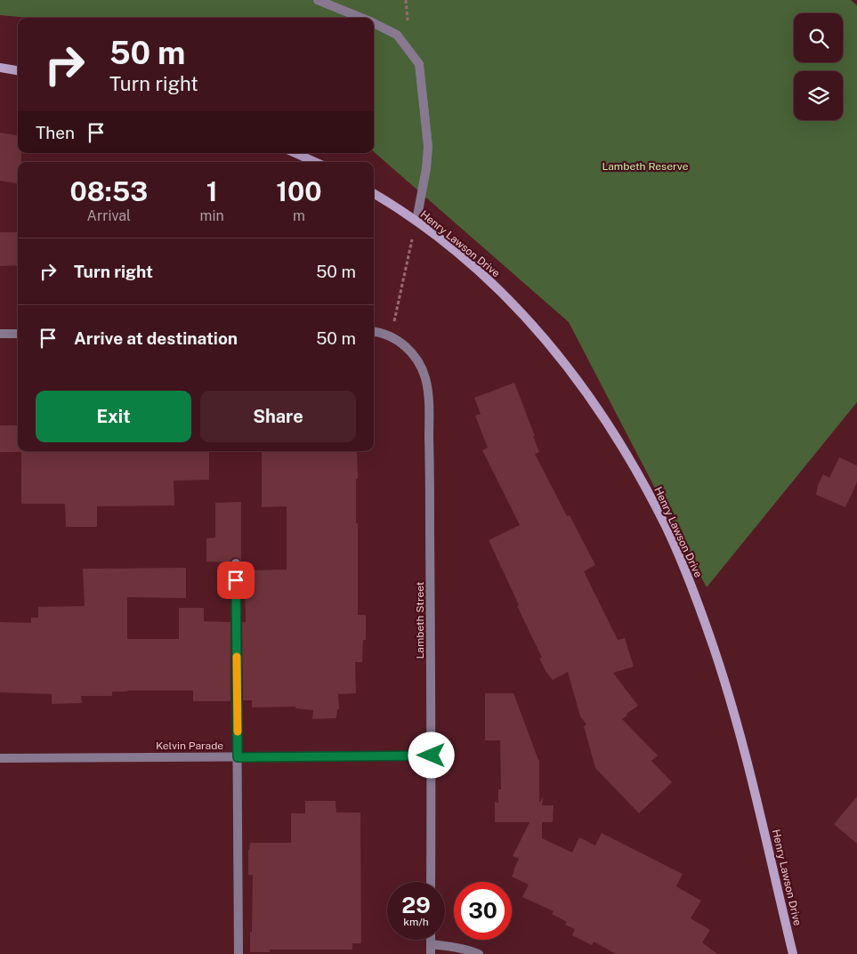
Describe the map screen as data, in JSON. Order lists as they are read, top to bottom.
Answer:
{
  "streets": {
    "main road": ["Henry Lawson Drive"],
    "street": ["Lambeth Street", "Kelvin Parade"]
  },
  "crossings": [
    ["Lambeth Street", "Kelvin Parade"]
  ],
  "parks": ["Lambeth Reserve"],
  "page": {
    "turn": ["50 m", "Turn right"],
    "then": "Then",
    "eta": [
      "08:53",
      "Arrival",
      "1",
      "min",
      "100",
      "m"
    ],
    "list": [
      {
        "name": "Turn right",
        "value": "50 m"
      },
      {
        "name": "Arrive at destination",
        "value": "50 m"
      }
    ],
    "buttons": ["Exit", "Share"],
    "speed": "29 km/h",
    "limit": "30"
  }
}
